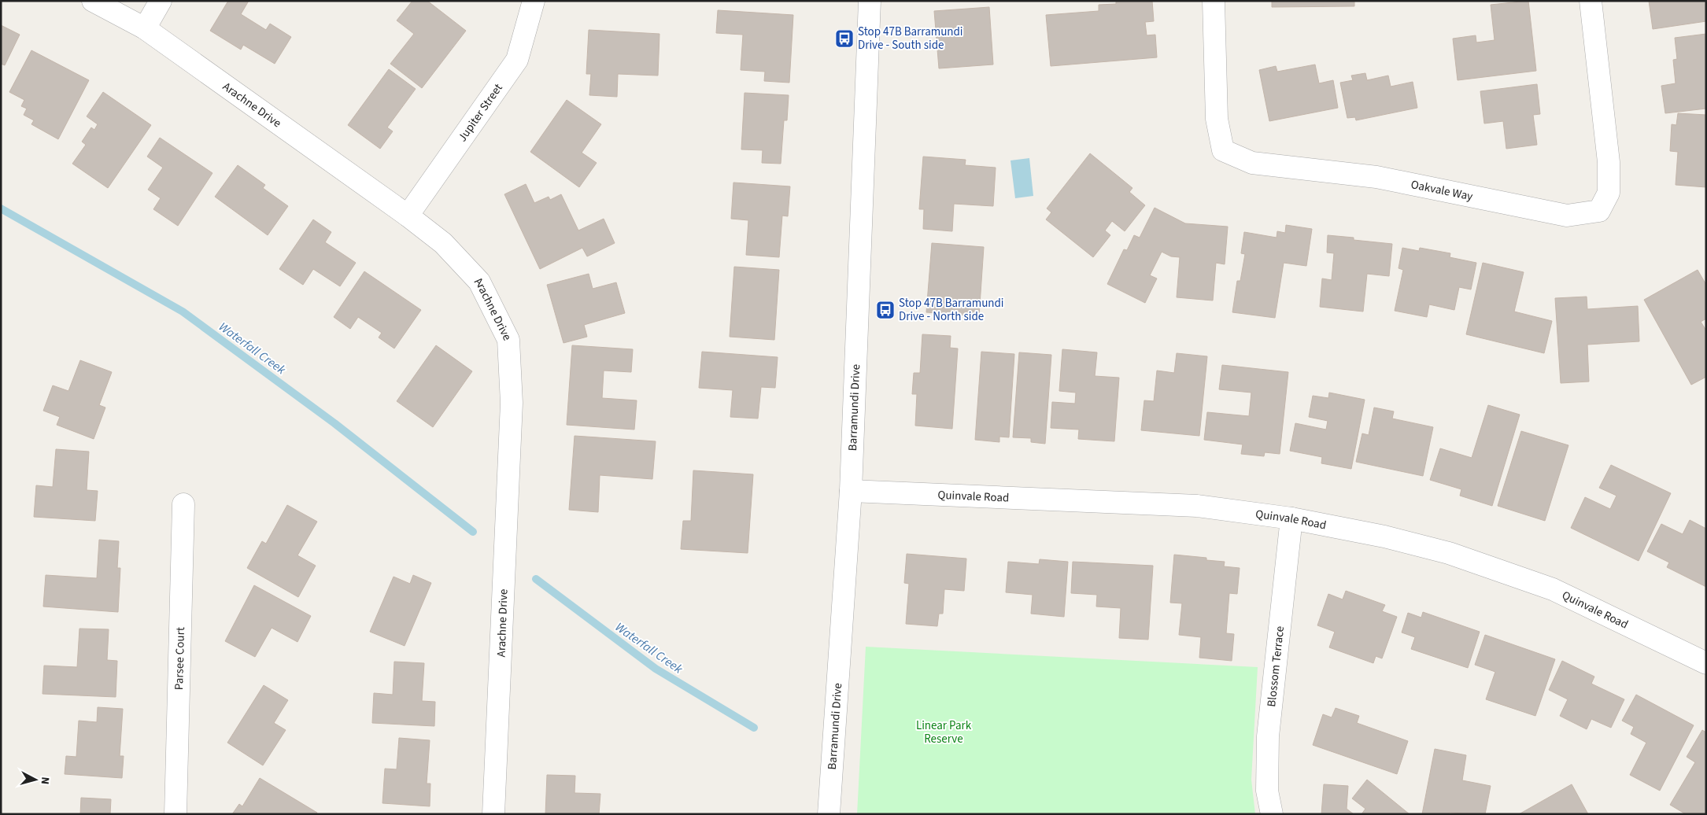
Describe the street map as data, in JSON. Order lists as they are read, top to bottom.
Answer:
{
  "streets": {
    "street": [
      "Arachne Drive",
      "Jupiter Street",
      "Oakvale Way",
      "Barramundi Drive",
      "Quinvale Road",
      "Parsee Court",
      "Blossom Terrace"
    ]
  },
  "crossings": [
    ["Arachne Drive", "Jupiter Street"],
    ["Barramundi Drive", "Quinvale Road"],
    ["Quinvale Road", "Blossom Terrace"]
  ],
  "water": ["Waterfall Creek"],
  "parks": ["Linear Park Reserve"],
  "places": {
    "bus stop": ["Stop 47B Barramundi Drive - South side", "Stop 47B Barramundi Drive - North side"]
  },
  "north": "right"
}
